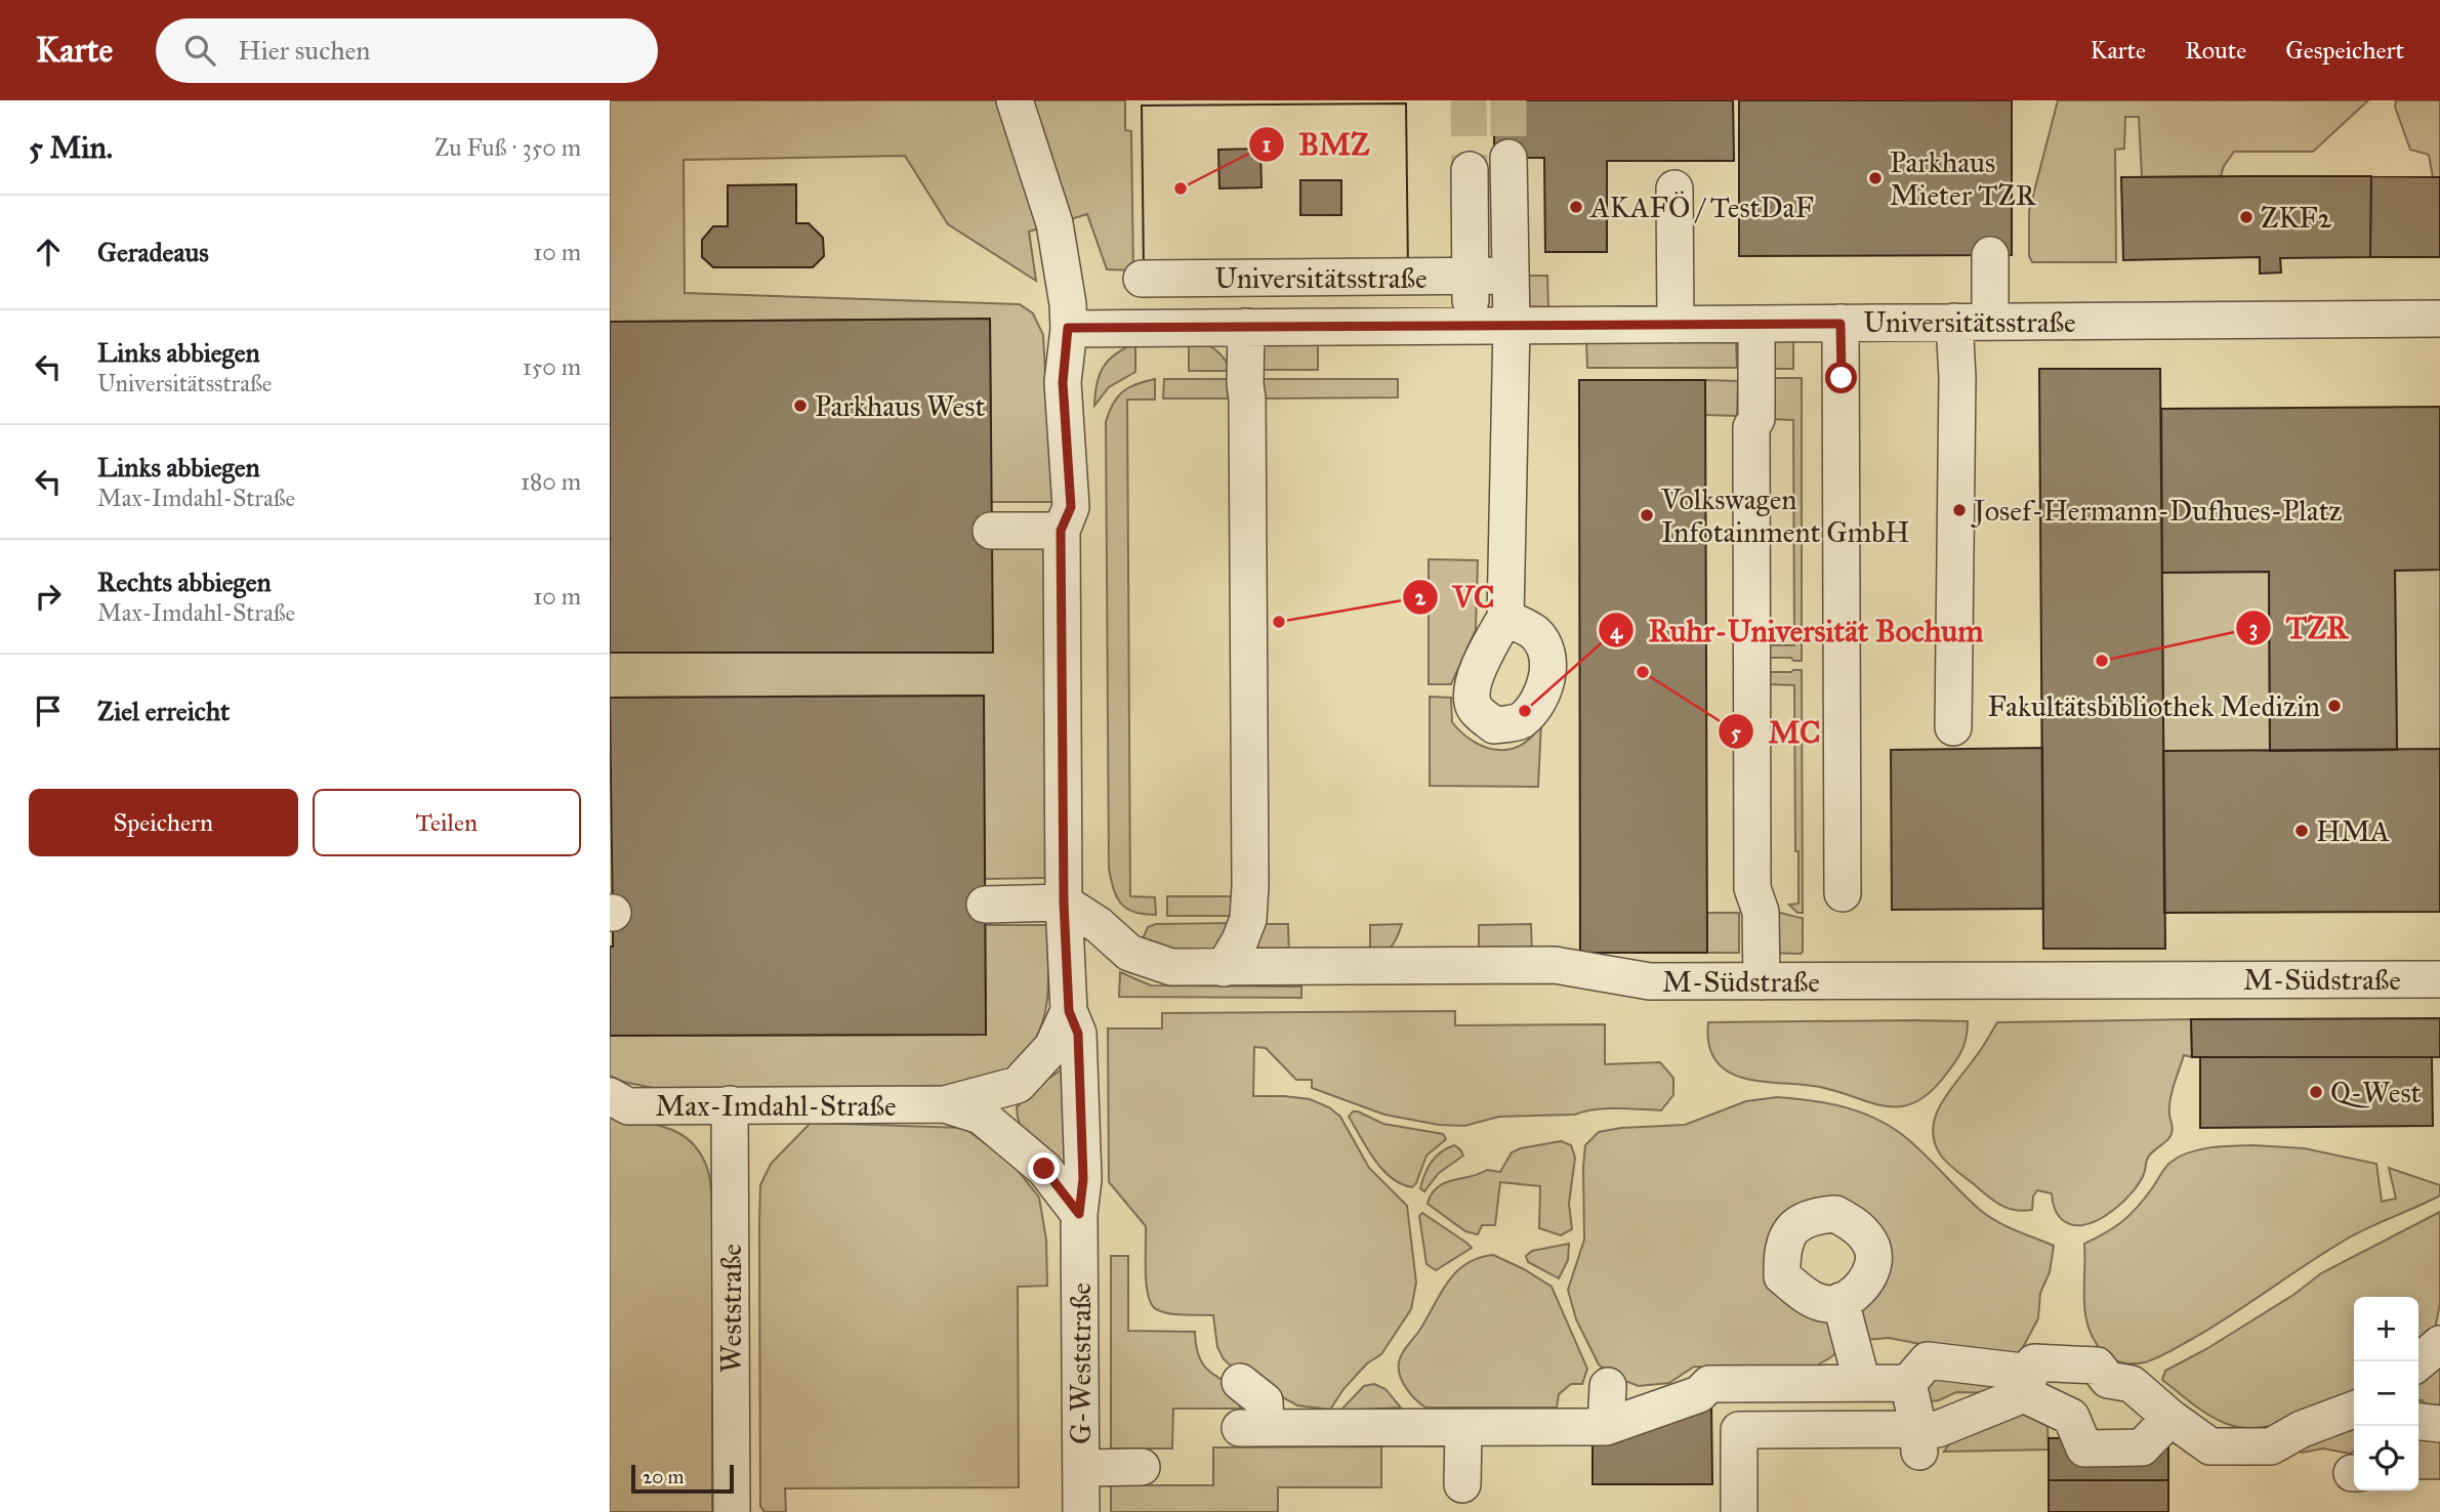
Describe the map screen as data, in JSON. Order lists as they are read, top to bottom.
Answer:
{
  "streets": {
    "street": [
      "Universitätsstraße",
      "M-Südstraße",
      "Max-Imdahl-Straße",
      "Weststraße",
      "G-Weststraße"
    ]
  },
  "crossings": [
    ["Universitätsstraße", "Max-Imdahl-Straße"],
    ["M-Südstraße", "Max-Imdahl-Straße"],
    ["Max-Imdahl-Straße", "Weststraße"],
    ["Max-Imdahl-Straße", "G-Weststraße"]
  ],
  "places": [
    "Parkhaus Mieter TZR",
    "BMZ",
    "AKAFÖ / TestDaF",
    "ZKF2",
    "Parkhaus West",
    "Josef-Hermann-Dufhues-Platz",
    "Volkswagen Infotainment GmbH",
    "VC",
    "TZR",
    "MC",
    "Fakultätsbibliothek Medizin",
    "Ruhr-Universität Bochum",
    "HMA",
    "Q-West"
  ],
  "scale_bar": "20 m",
  "page": {
    "header": "Karte",
    "search": "Hier suchen",
    "nav": ["Karte", "Route", "Gespeichert"],
    "heading": ["5 Min.", "Zu Fuß · 350 m"],
    "list": [
      ["Geradeaus", "10 m"],
      ["Links abbiegen", "Universitätsstraße", "150 m"],
      ["Links abbiegen", "Max-Imdahl-Straße", "180 m"],
      ["Rechts abbiegen", "Max-Imdahl-Straße", "10 m"],
      "Ziel erreicht"
    ],
    "buttons": ["Speichern", "Teilen"],
    "map_buttons": ["+", "−"],
    "scale": "20 m"
  }
}
